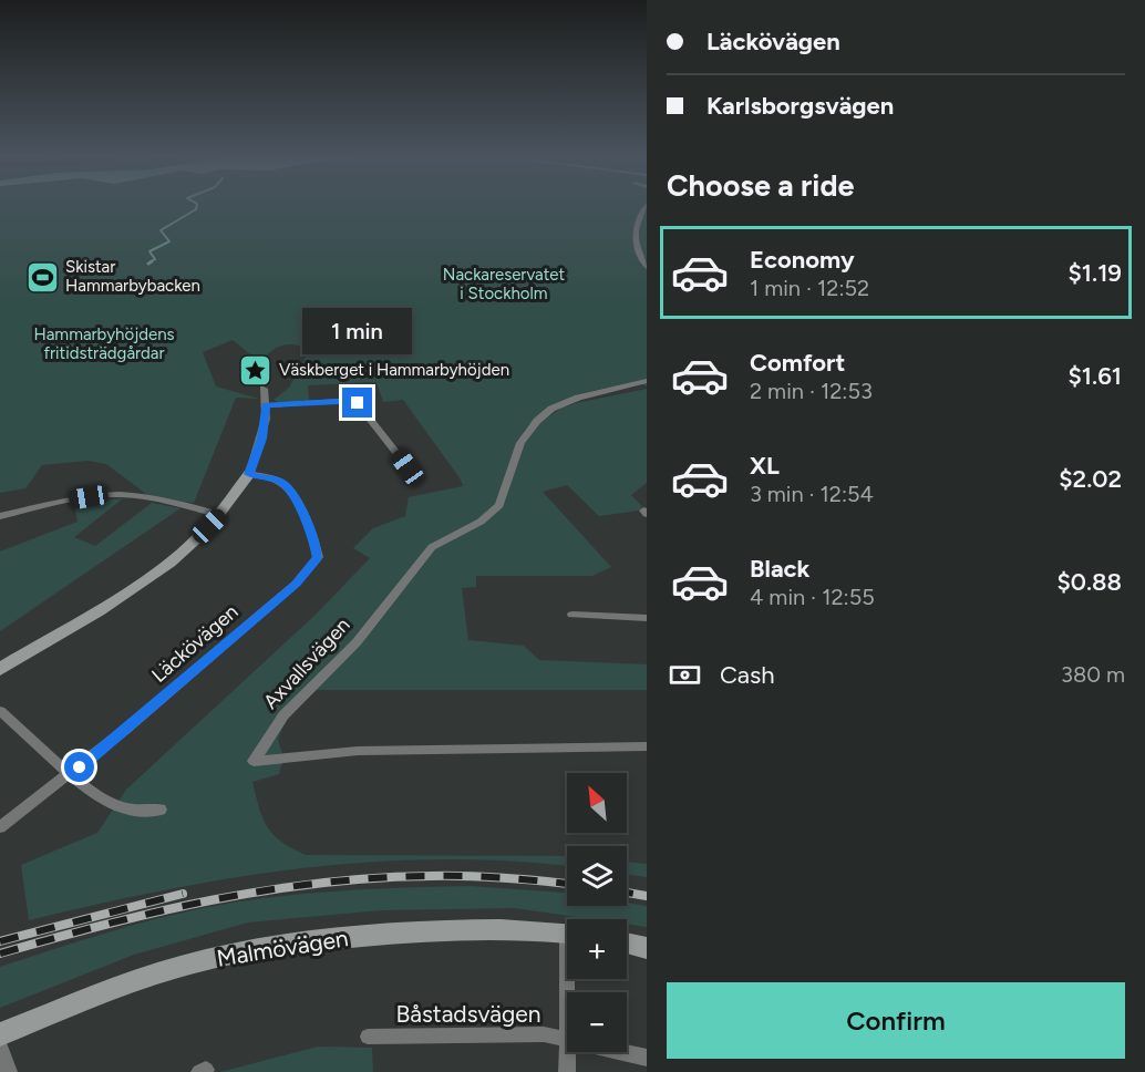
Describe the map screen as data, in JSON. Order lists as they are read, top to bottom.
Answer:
{
  "streets": {
    "street": [
      "Läckövägen",
      "Axvallsvägen",
      "Malmövägen",
      "Båstadsvägen"
    ]
  },
  "parks": ["Nackareservatet i Stockholm", "Hammarbyhöjdens fritidsträdgårdar"],
  "places": {
    "sports": ["Skistar Hammarbybacken"],
    "place": ["Väskberget i Hammarbyhöjden"]
  },
  "north": "top left",
  "page": {
    "banner": ["Läckövägen", "Karlsborgsvägen"],
    "heading": "Choose a ride",
    "list": [
      {
        "name": "Economy",
        "note": "1 min · 12:52",
        "value": "$1.19"
      },
      {
        "name": "Comfort",
        "note": "2 min · 12:53",
        "value": "$1.61"
      },
      {
        "name": "XL",
        "note": "3 min · 12:54",
        "value": "$2.02"
      },
      {
        "name": "Black",
        "note": "4 min · 12:55",
        "value": "$0.88"
      }
    ],
    "bubble": "1 min",
    "pay": ["Cash", "380 m"],
    "map_buttons": ["+", "−"],
    "buttons": "Confirm"
  }
}
